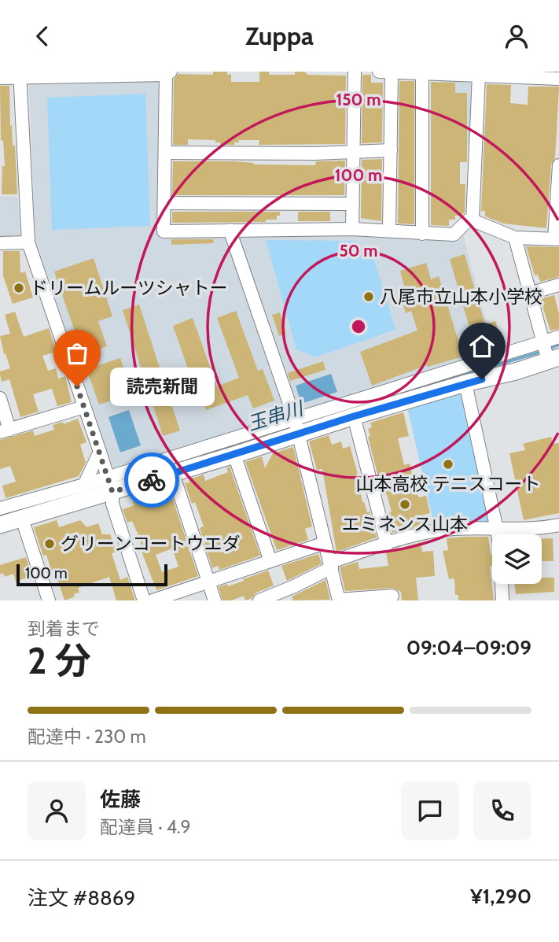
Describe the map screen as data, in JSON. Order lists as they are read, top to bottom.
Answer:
{
  "water": ["玉串川"],
  "places": [
    "ドリームルーツシャトー",
    "八尾市立山本小学校",
    "読売新聞",
    "山本高校 テニスコート",
    "エミネンス山本",
    "グリーンコートウエダ"
  ],
  "scale_bar": "100 m",
  "page": {
    "header": "Zuppa",
    "bubble": "読売新聞",
    "scale": "100 m",
    "heading": ["2 分", "到着まで", "09:04–09:09"],
    "panel": [
      "佐藤",
      "配達員 · 4.9",
      "注文 #8869",
      "¥1,290"
    ],
    "bar": "配達中 · 230 m"
  },
  "rings": ["150 m", "100 m", "50 m"]
}
